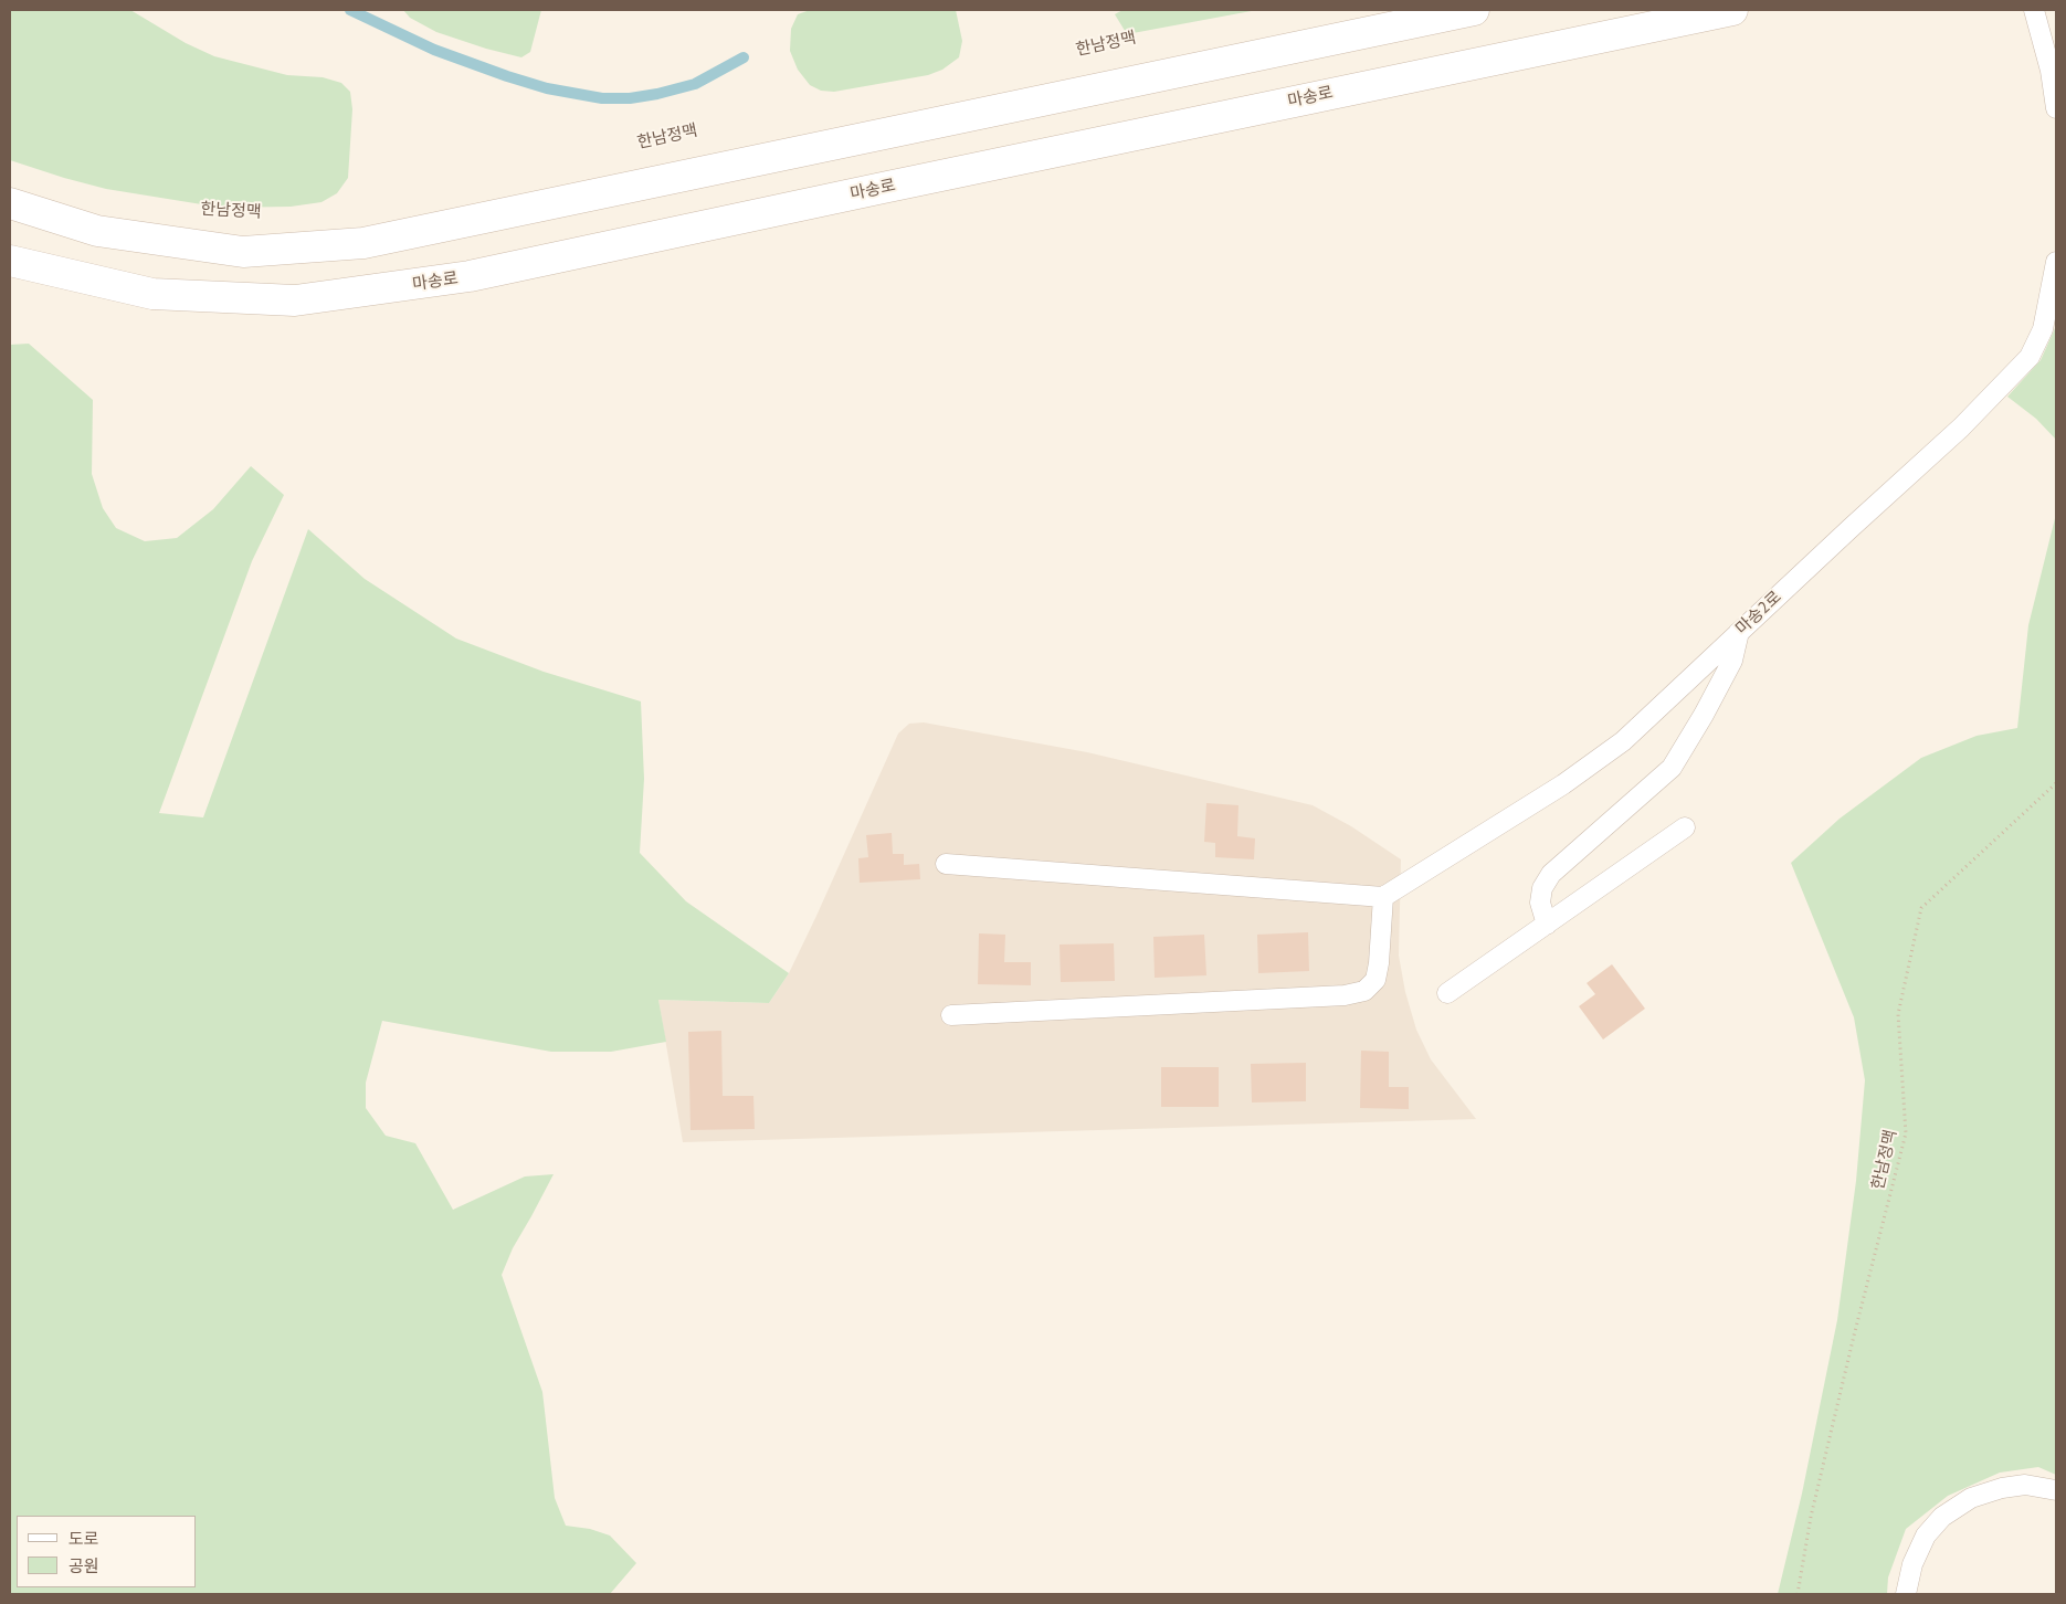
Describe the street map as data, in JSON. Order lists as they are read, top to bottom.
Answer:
{
  "streets": {
    "street": ["마송로"],
    "lane": ["마송2로"],
    "path": ["한남정맥"]
  },
  "legend": ["도로", "공원"]
}
